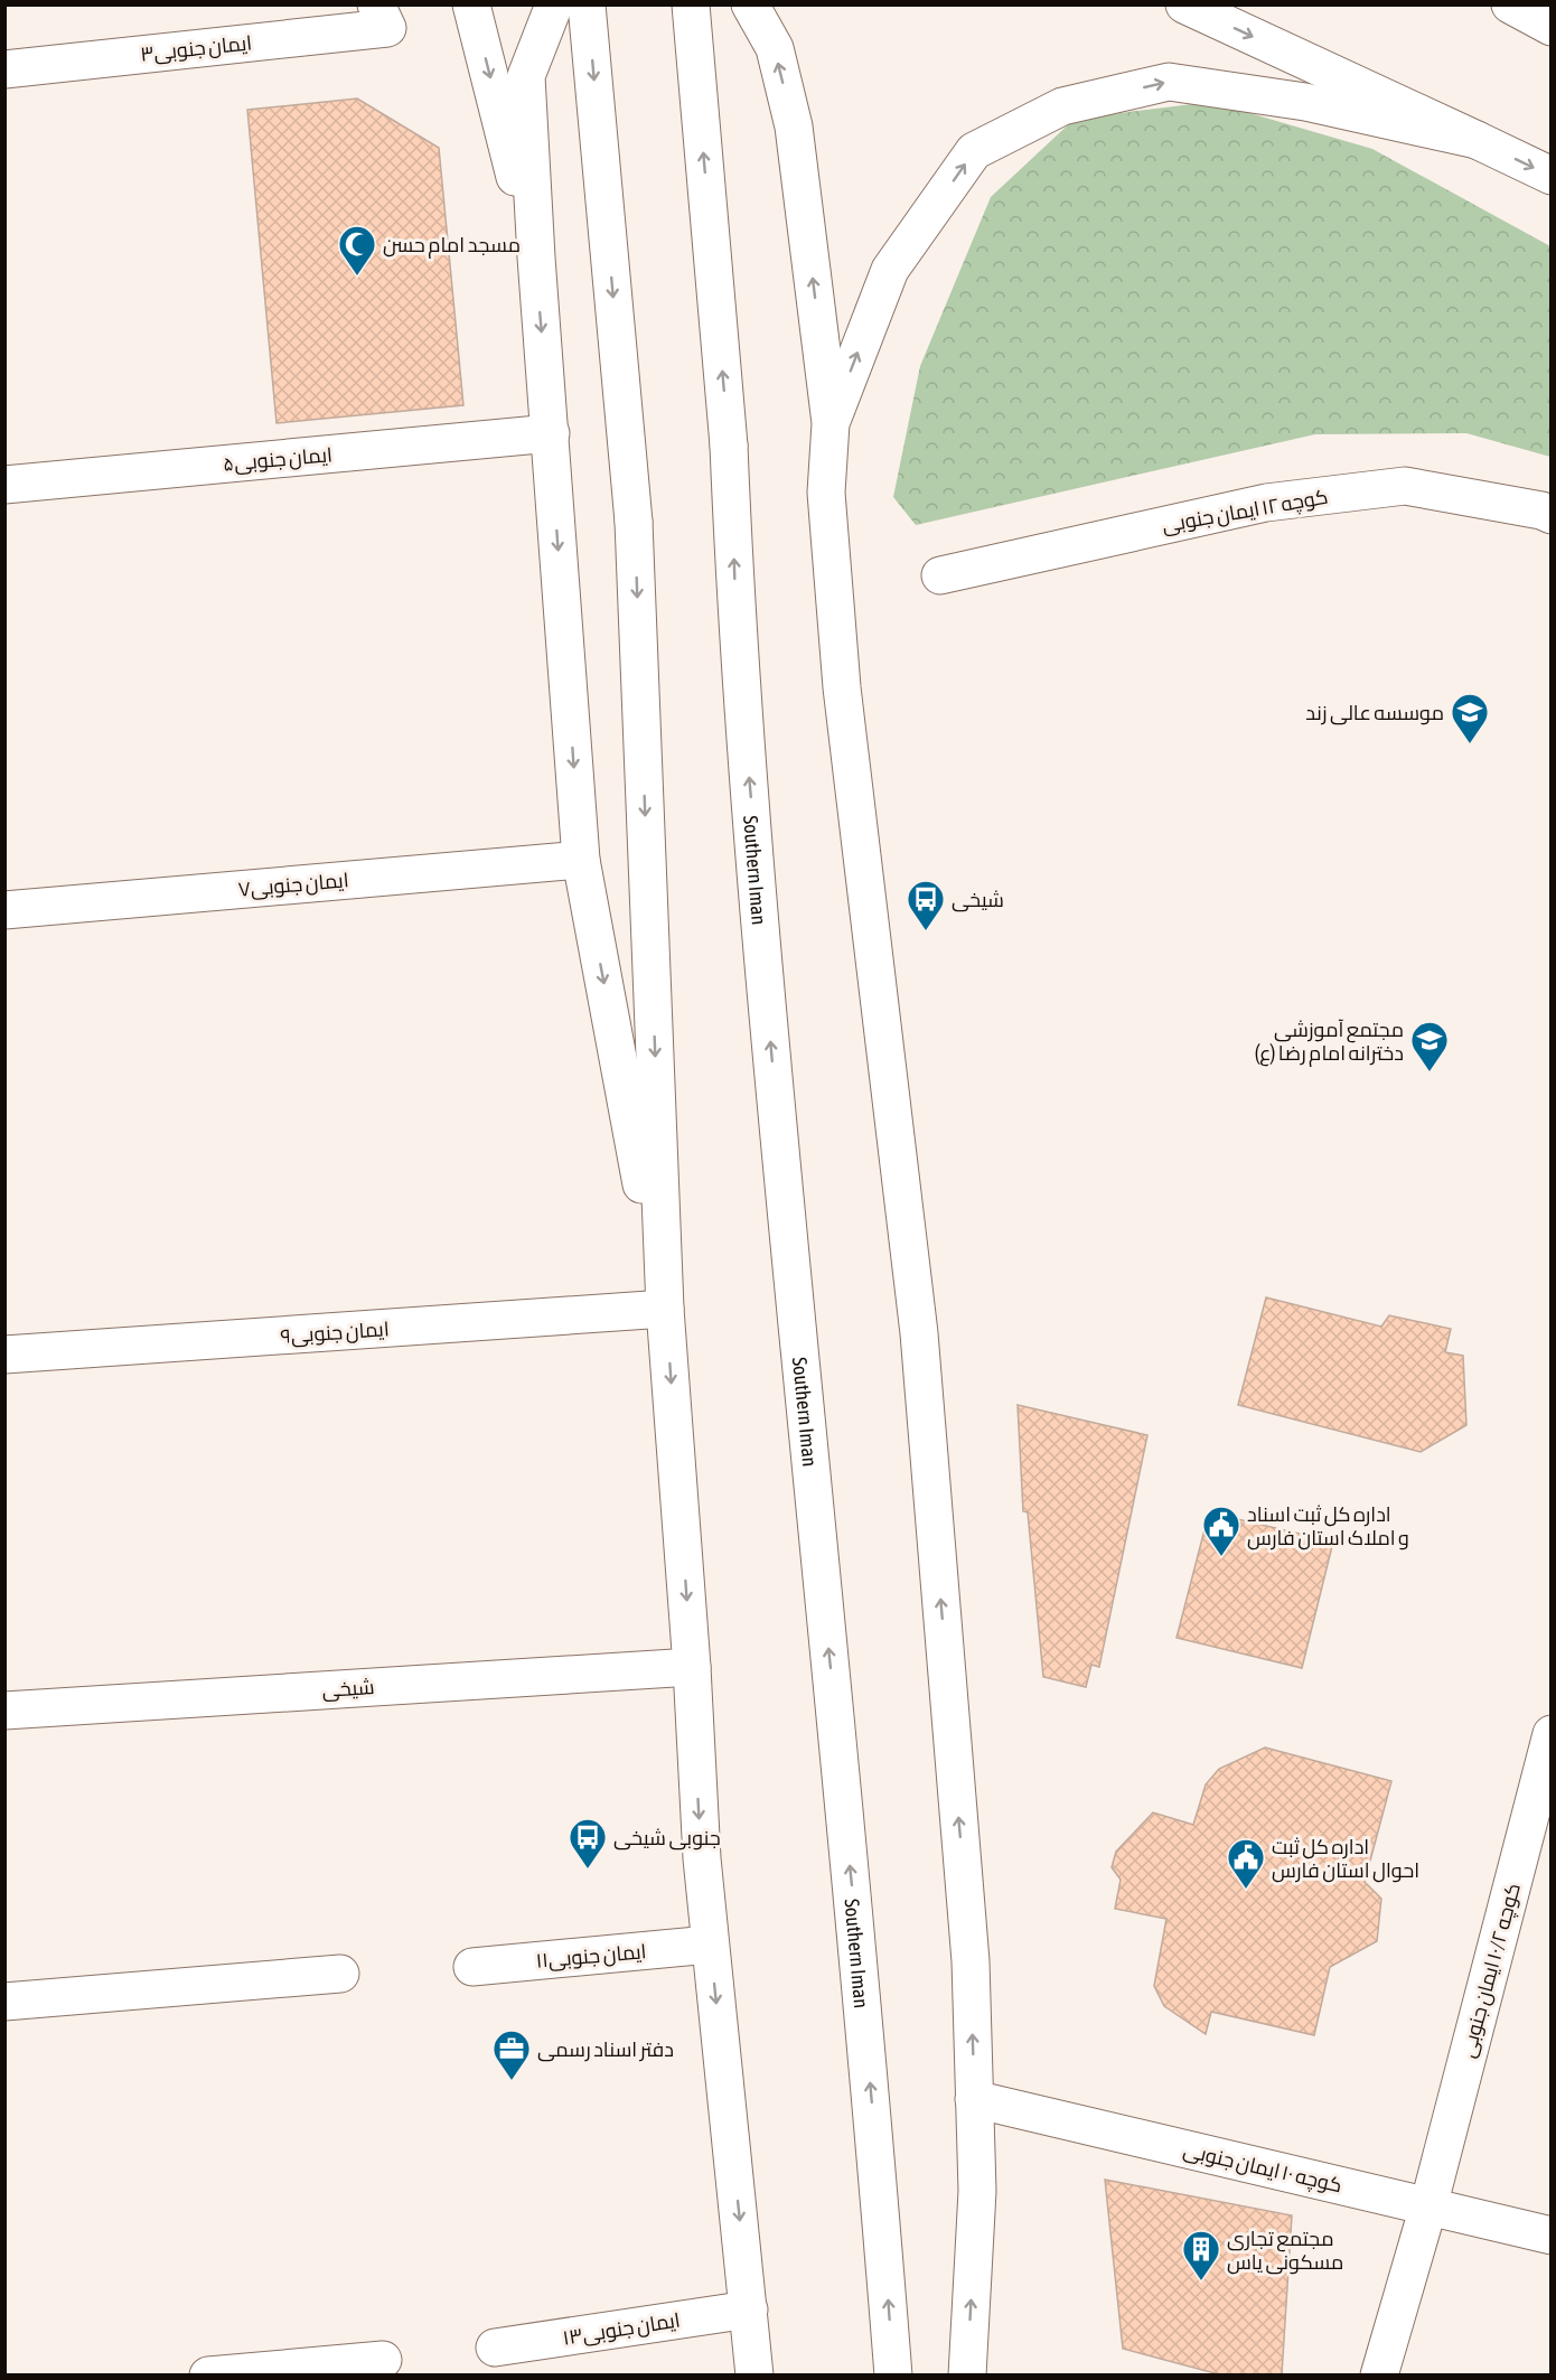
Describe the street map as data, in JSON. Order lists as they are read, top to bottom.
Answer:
{
  "streets": {
    "main road": [
      "ایمان جنوبی۳",
      "ایمان جنوبی۵",
      "کوچه ۱۲ ایمان جنوبی",
      "Southern Iman",
      "ایمان جنوبی۷",
      "ایمان جنوبی۹",
      "شیخی",
      "ایمان جنوبی۱۱",
      "کوچه ۱۰/۲ ایمان جنوبی",
      "کوچه ۱۰ ایمان جنوبی",
      "ایمان جنوبی۱۳"
    ]
  },
  "crossings": [
    ["کوچه ۱۰/۲ ایمان جنوبی", "کوچه ۱۰ ایمان جنوبی"]
  ],
  "places": {
    "mosque": ["مسجد امام حسن"],
    "school or university": ["موسسه عالی زند", "مجتمع آموزشی دخترانه امام رضا (ع)"],
    "bus stop": ["شیخی", "جنوبی شیخی"],
    "public building": ["اداره کل ثبت اسناد و املاک استان فارس", "اداره کل ثبت احوال استان فارس"],
    "office": ["دفتر اسناد رسمی"],
    "building": ["مجتمع تجاری مسکونی یاس"]
  }
}
